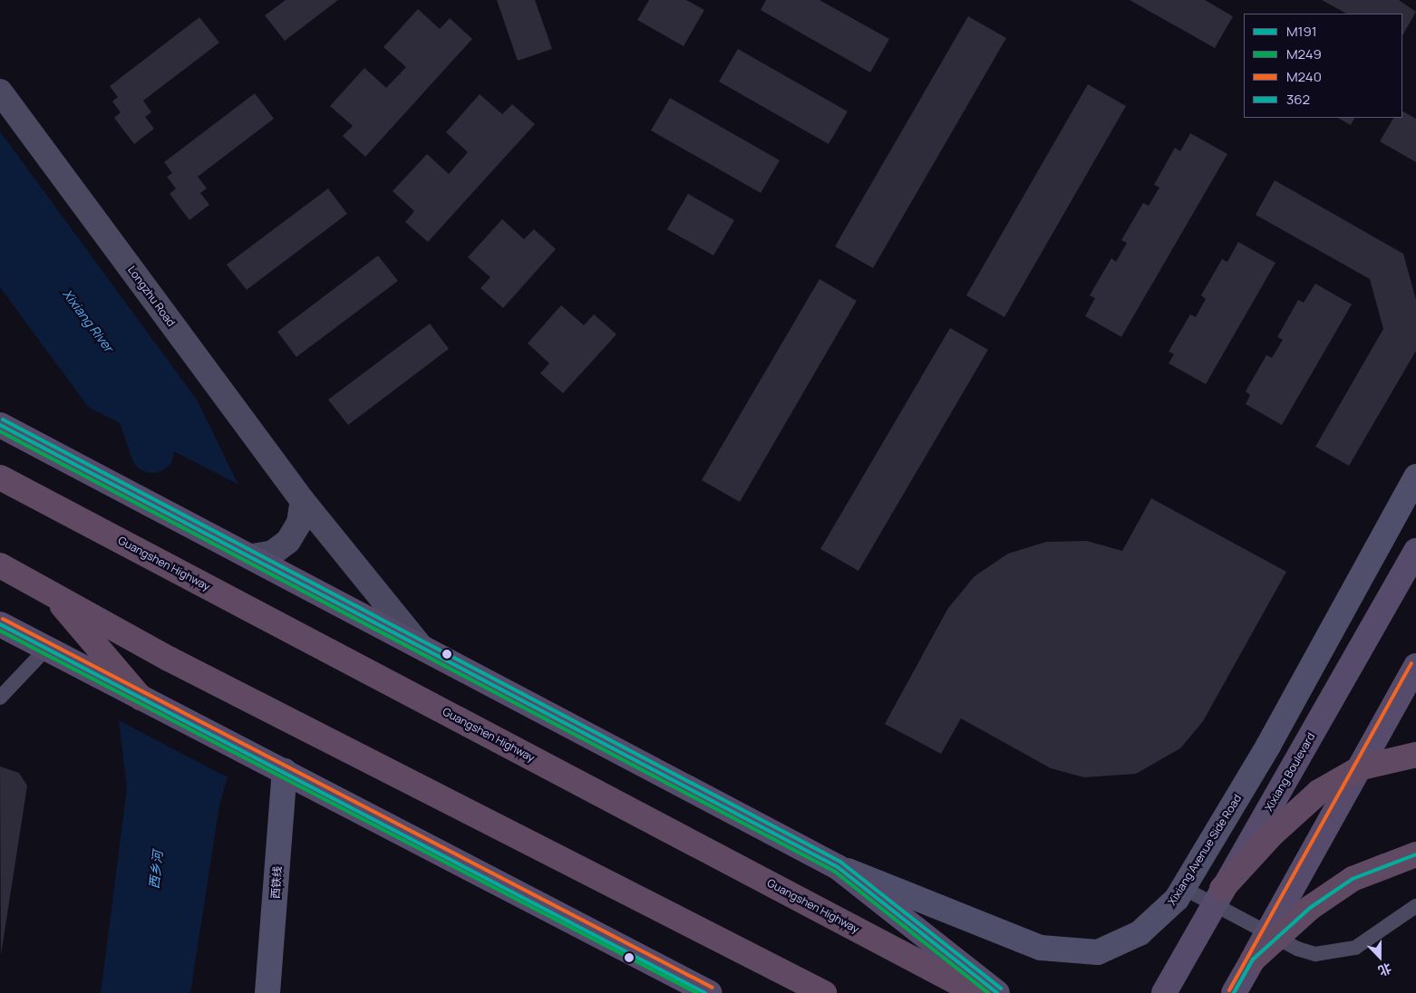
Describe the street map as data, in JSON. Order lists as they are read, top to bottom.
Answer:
{
  "streets": {
    "highway": ["Guangshen Highway"],
    "main road": ["Xixiang Boulevard"],
    "street": ["Longzhu Road", "Xixiang Avenue Side Road", "西铁线"]
  },
  "water": ["Xixiang River", "西乡河"],
  "lines": [
    "transit line 362",
    "transit line M191",
    "transit line M249",
    "transit line M240"
  ],
  "legend": [
    "M191",
    "M249",
    "M240",
    "362"
  ],
  "north": "bottom"
}
